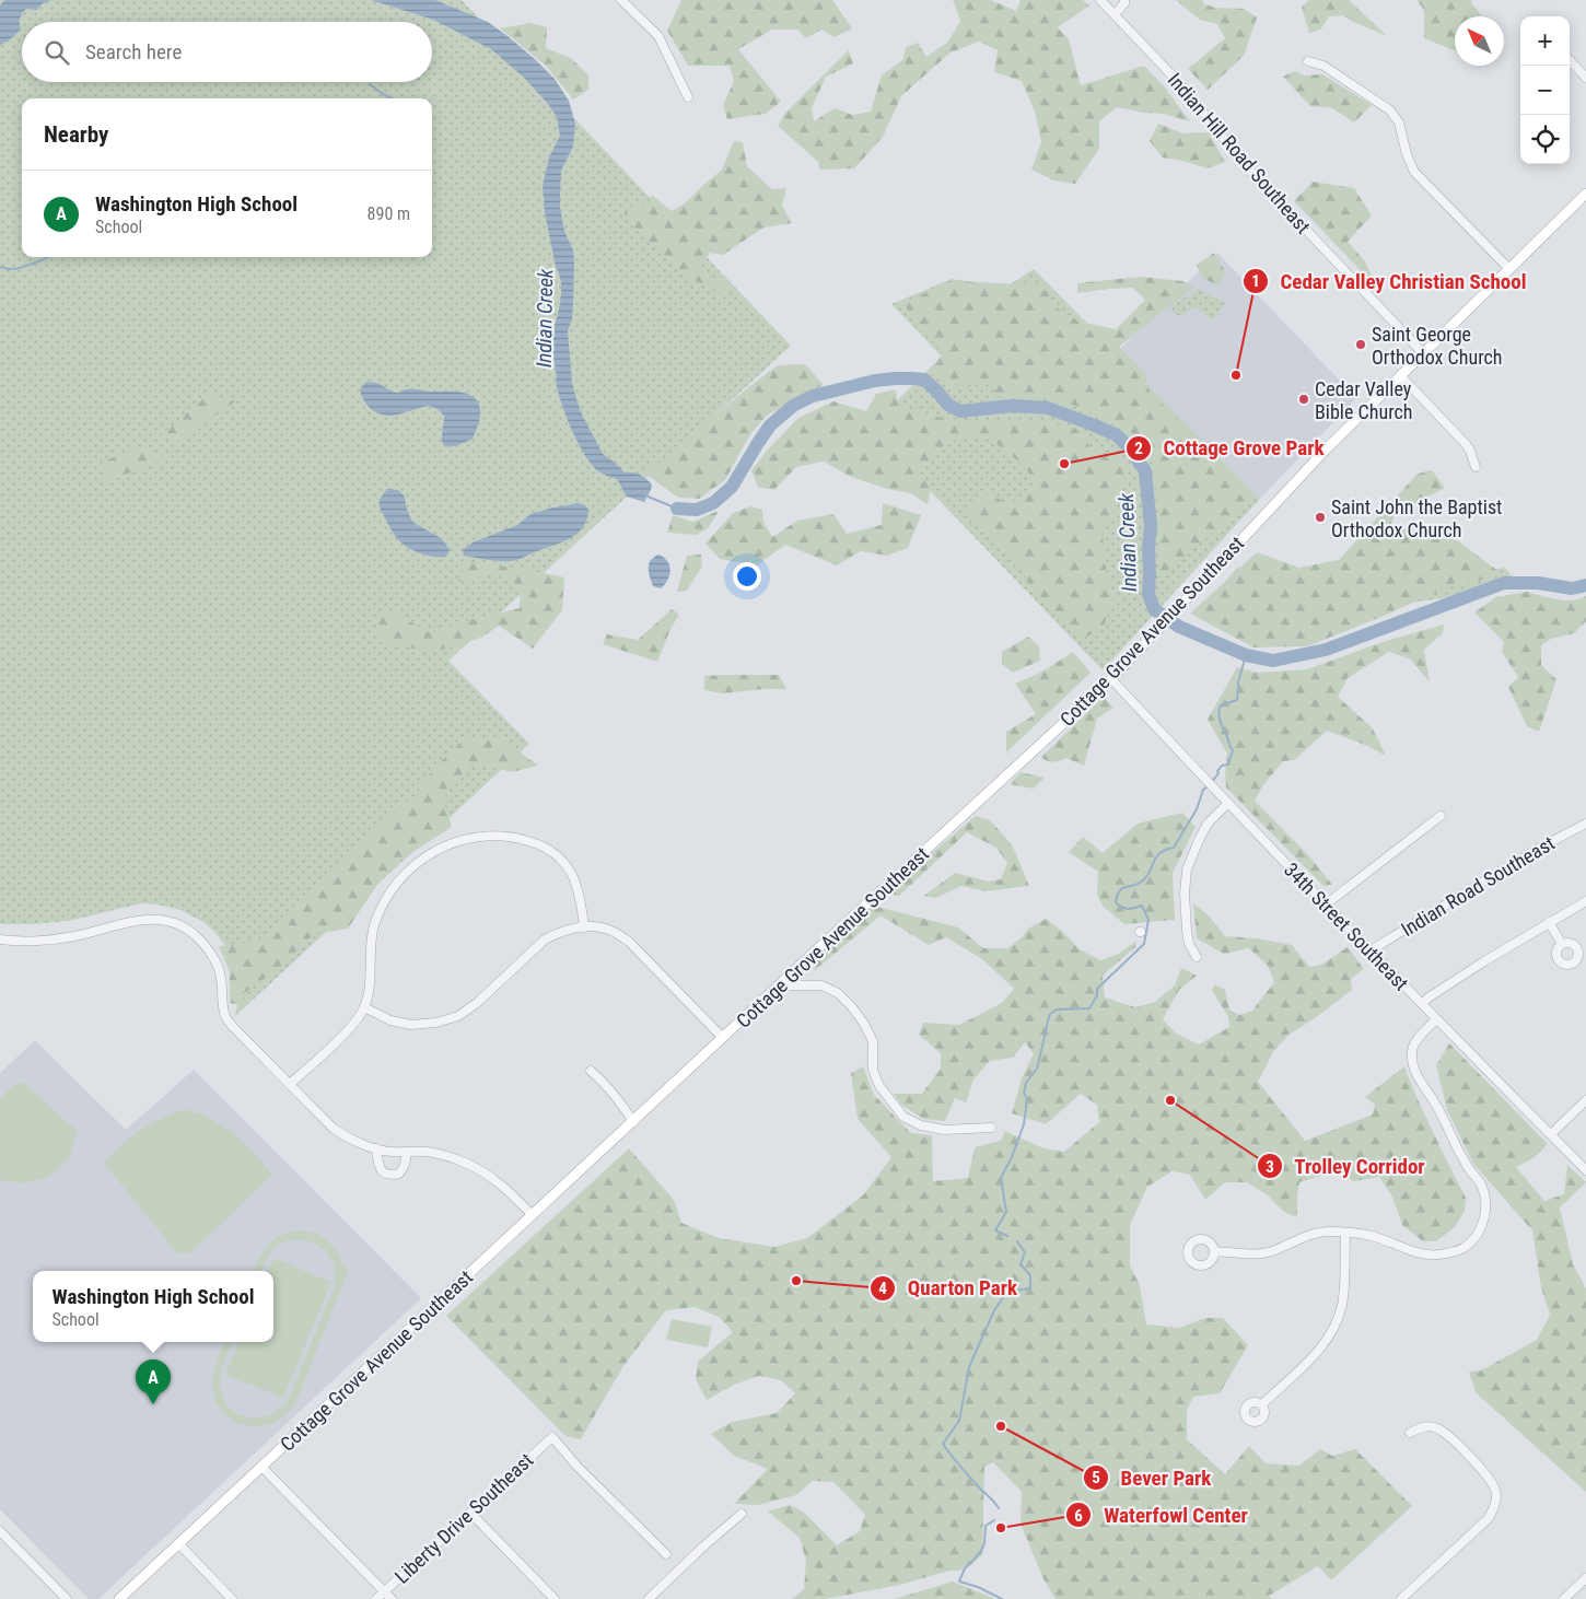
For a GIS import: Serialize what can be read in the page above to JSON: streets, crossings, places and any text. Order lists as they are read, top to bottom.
{
  "streets": {
    "main road": ["Cottage Grove Avenue Southeast"],
    "street": [
      "Indian Hill Road Southeast",
      "Indian Road Southeast",
      "34th Street Southeast",
      "Liberty Drive Southeast"
    ]
  },
  "crossings": [
    ["Indian Hill Road Southeast", "Cottage Grove Avenue Southeast"],
    ["Cottage Grove Avenue Southeast", "34th Street Southeast"],
    ["Indian Road Southeast", "34th Street Southeast"]
  ],
  "water": ["Indian Creek"],
  "places": [
    "Saint George Orthodox Church",
    "Cedar Valley Christian School",
    "Cedar Valley Bible Church",
    "Cottage Grove Park",
    "Saint John the Baptist Orthodox Church",
    "Trolley Corridor",
    "Quarton Park",
    "Bever Park",
    "Waterfowl Center"
  ],
  "north": "top left",
  "page": {
    "map_buttons": ["+", "−"],
    "search": "Search here",
    "heading": "Nearby",
    "list": [
      {
        "mark": "A",
        "name": "Washington High School",
        "note": "School",
        "value": "890 m"
      }
    ],
    "popup": ["Washington High School", "School"],
    "pins": "A"
  }
}
